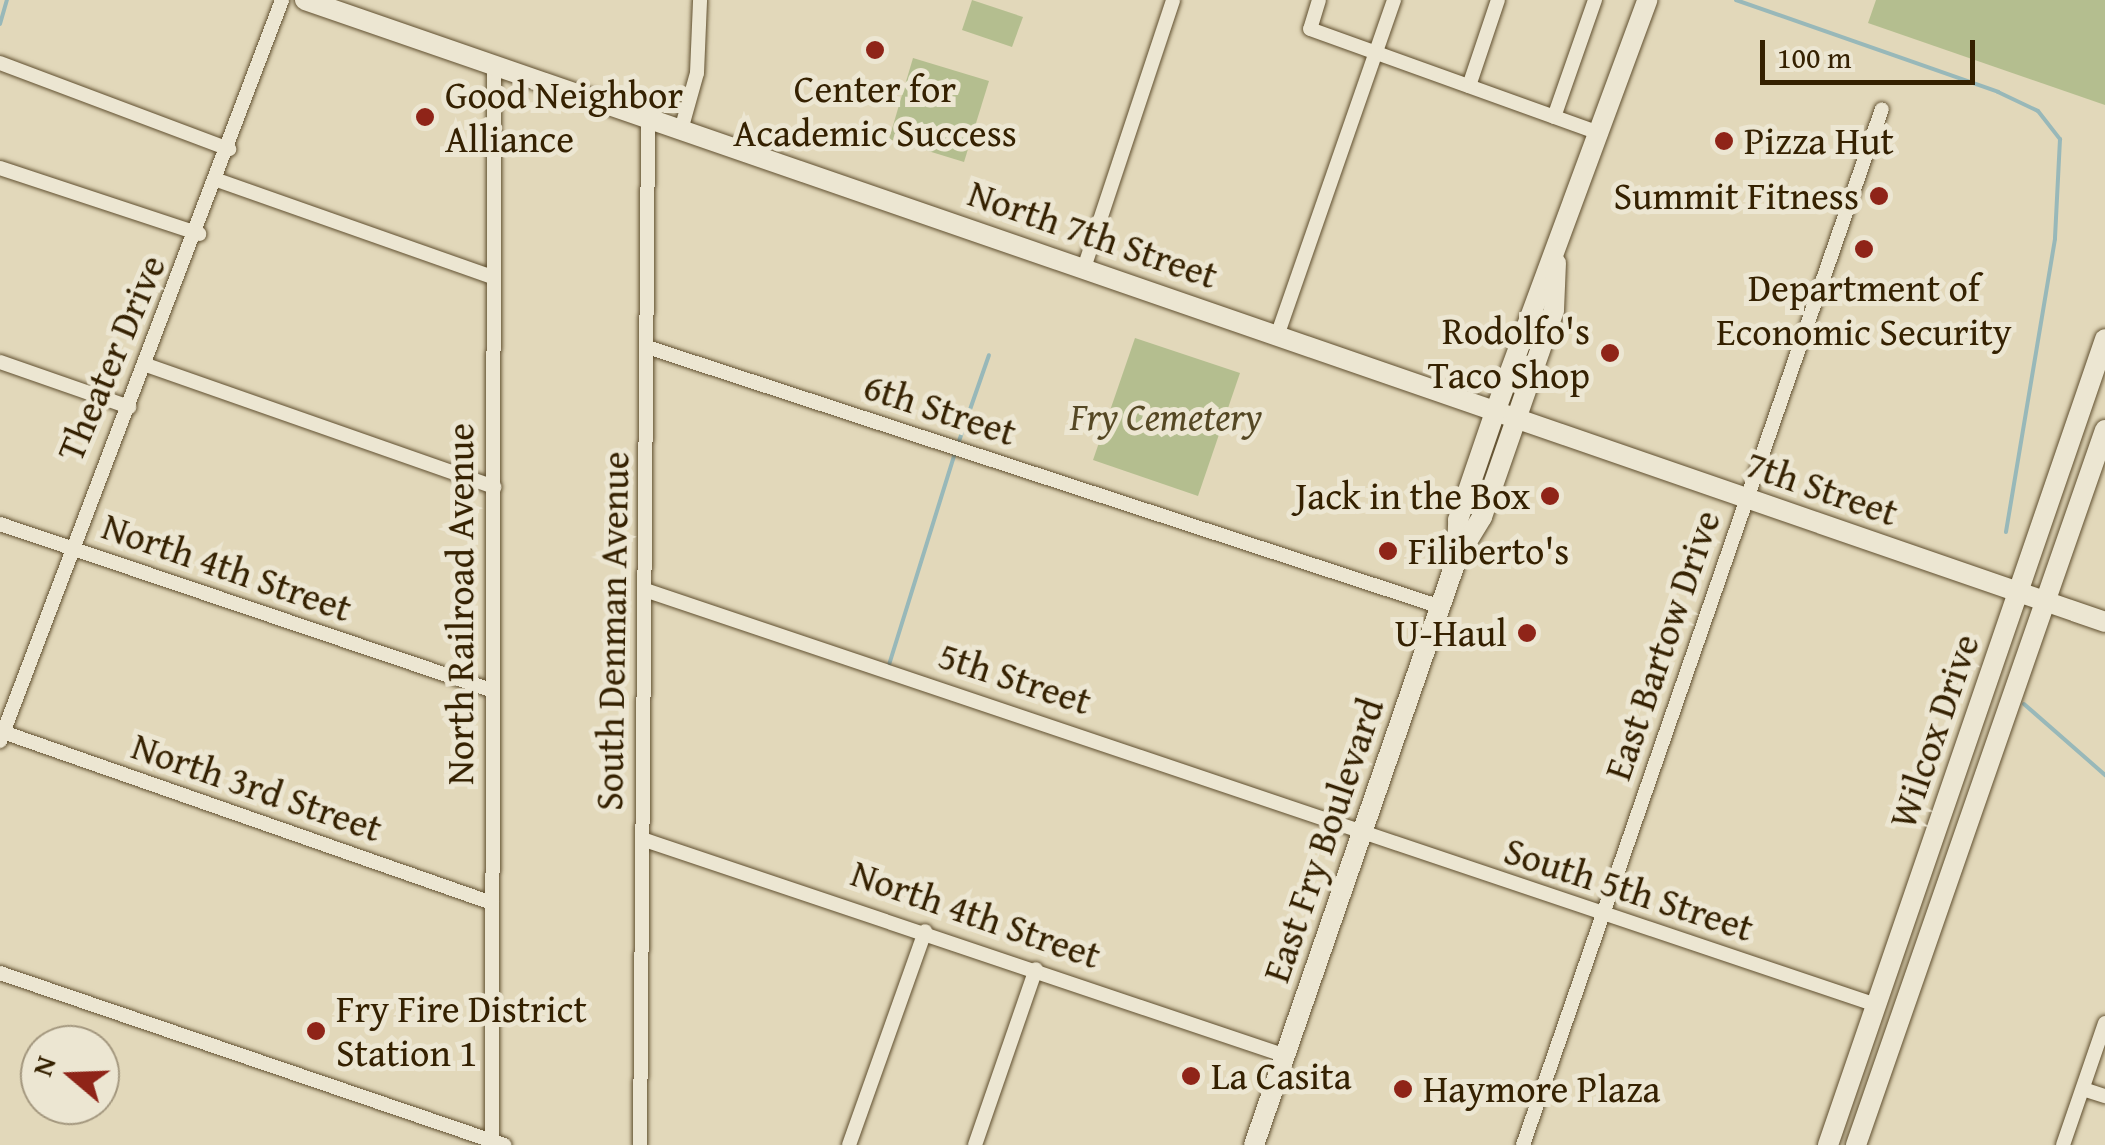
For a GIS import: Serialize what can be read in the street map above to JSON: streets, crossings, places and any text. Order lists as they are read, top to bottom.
{
  "streets": {
    "main road": [
      "North 7th Street",
      "7th Street",
      "Wilcox Drive",
      "East Fry Boulevard"
    ],
    "street": [
      "Theater Drive",
      "6th Street",
      "North 4th Street",
      "North Railroad Avenue",
      "South Denman Avenue",
      "East Bartow Drive",
      "5th Street",
      "North 3rd Street",
      "South 5th Street"
    ]
  },
  "crossings": [
    ["North 7th Street", "7th Street"],
    ["North 7th Street", "North Railroad Avenue"],
    ["North 7th Street", "South Denman Avenue"],
    ["North 7th Street", "East Fry Boulevard"],
    ["Theater Drive", "North 4th Street"],
    ["Theater Drive", "North 3rd Street"],
    ["6th Street", "South Denman Avenue"],
    ["6th Street", "East Fry Boulevard"],
    ["7th Street", "East Bartow Drive"],
    ["7th Street", "Wilcox Drive"],
    ["7th Street", "East Fry Boulevard"],
    ["North 4th Street", "North Railroad Avenue"],
    ["North 4th Street", "South Denman Avenue"],
    ["North 4th Street", "East Fry Boulevard"],
    ["North Railroad Avenue", "North 3rd Street"],
    ["South Denman Avenue", "5th Street"],
    ["East Bartow Drive", "South 5th Street"],
    ["5th Street", "East Fry Boulevard"],
    ["5th Street", "South 5th Street"],
    ["Wilcox Drive", "South 5th Street"],
    ["East Fry Boulevard", "South 5th Street"]
  ],
  "parks": ["Fry Cemetery"],
  "places": [
    "Center for Academic Success",
    "Good Neighbor Alliance",
    "Pizza Hut",
    "Summit Fitness",
    "Department of Economic Security",
    "Rodolfo's Taco Shop",
    "Jack in the Box",
    "Filiberto's",
    "U-Haul",
    "Fry Fire District Station 1",
    "La Casita",
    "Haymore Plaza"
  ],
  "scale_bar": "100 m",
  "north": "left"
}
